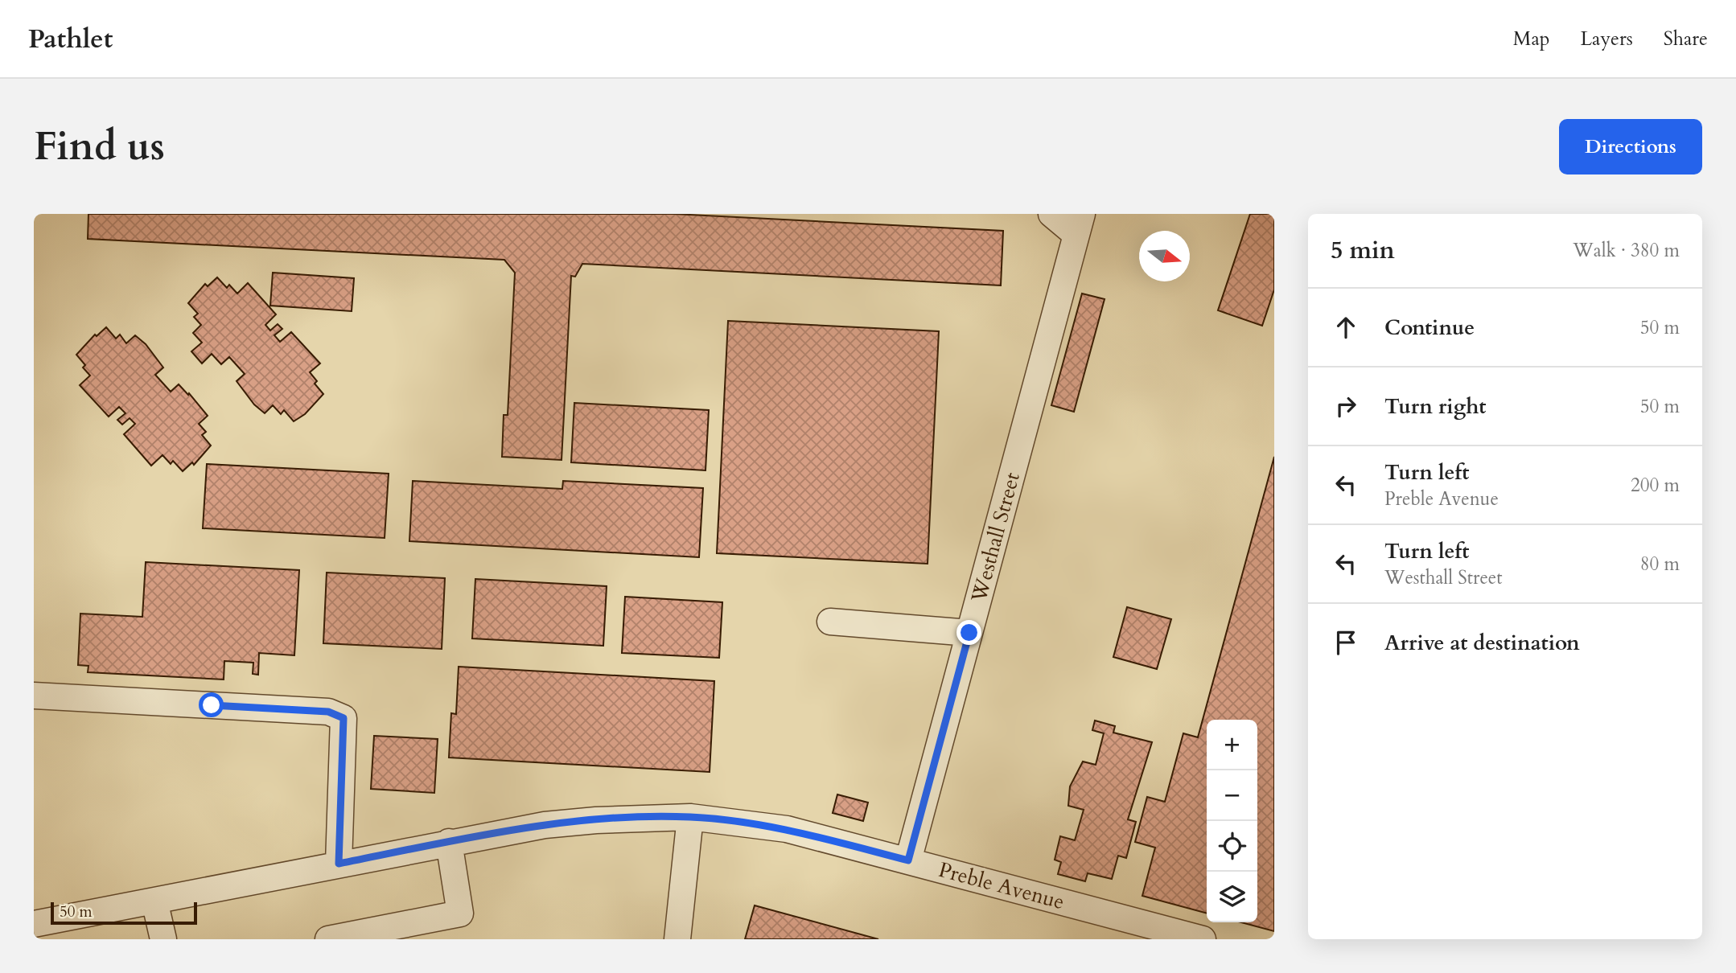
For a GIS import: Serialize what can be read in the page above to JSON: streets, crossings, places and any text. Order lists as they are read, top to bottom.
{
  "streets": {
    "street": ["Westhall Street", "Preble Avenue"]
  },
  "crossings": [
    ["Westhall Street", "Preble Avenue"]
  ],
  "scale_bar": "50 m",
  "north": "right",
  "page": {
    "header": "Pathlet",
    "nav": ["Map", "Layers", "Share"],
    "buttons": "Directions",
    "title": "Find us",
    "heading": ["5 min", "Walk · 380 m"],
    "list": [
      ["Continue", "50 m"],
      ["Turn right", "50 m"],
      ["Turn left", "Preble Avenue", "200 m"],
      ["Turn left", "Westhall Street", "80 m"],
      "Arrive at destination"
    ],
    "map_buttons": ["+", "−"],
    "scale": "50 m"
  }
}
